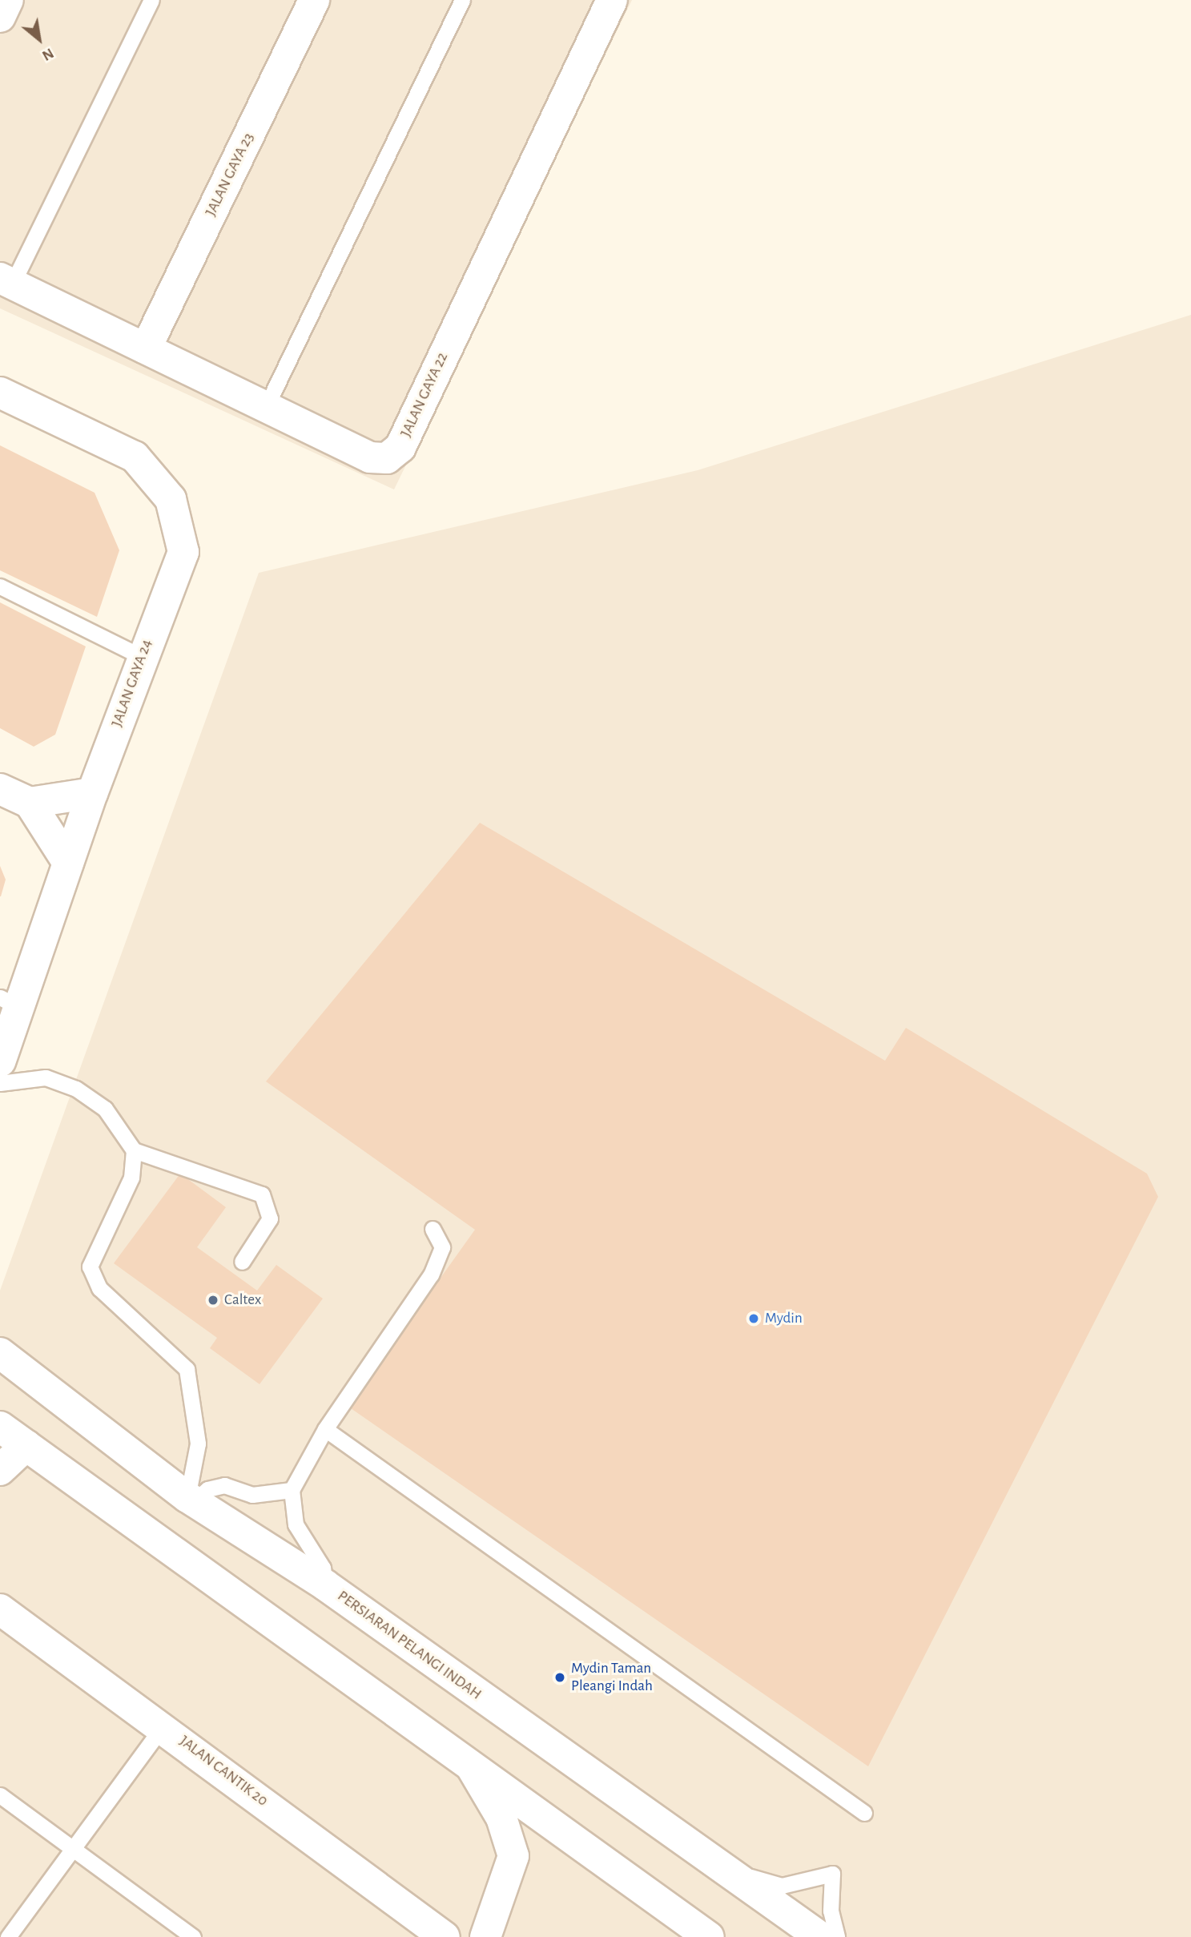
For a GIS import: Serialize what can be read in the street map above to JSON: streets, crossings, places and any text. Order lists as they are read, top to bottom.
{
  "streets": {
    "street": [
      "JALAN GAYA 23",
      "JALAN GAYA 22",
      "JALAN GAYA 24",
      "PERSIARAN PELANGI INDAH",
      "JALAN CANTIK 20"
    ]
  },
  "crossings": [
    ["JALAN GAYA 23", "JALAN GAYA 22"]
  ],
  "places": ["Caltex", "Mydin", "Mydin Taman Pleangi Indah"],
  "north": "bottom right"
}
